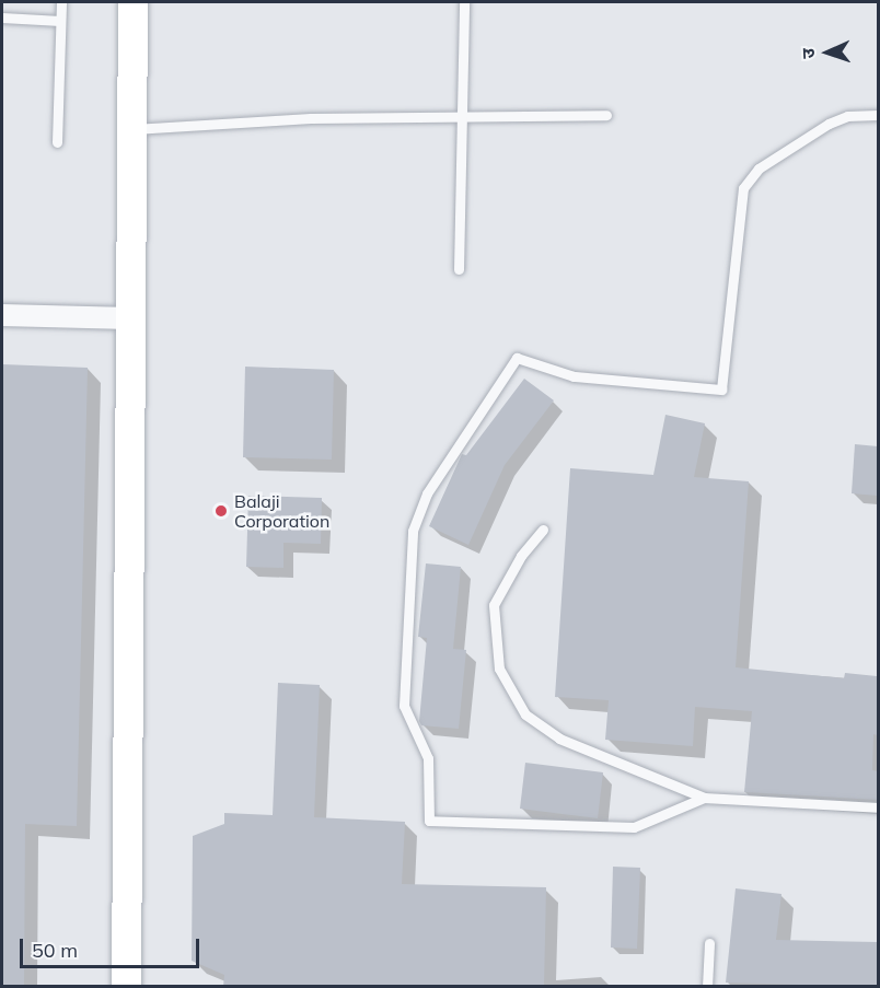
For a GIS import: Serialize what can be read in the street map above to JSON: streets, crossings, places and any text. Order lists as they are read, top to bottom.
{
  "places": ["Balaji Corporation"],
  "scale_bar": "50 m",
  "north": "left"
}
